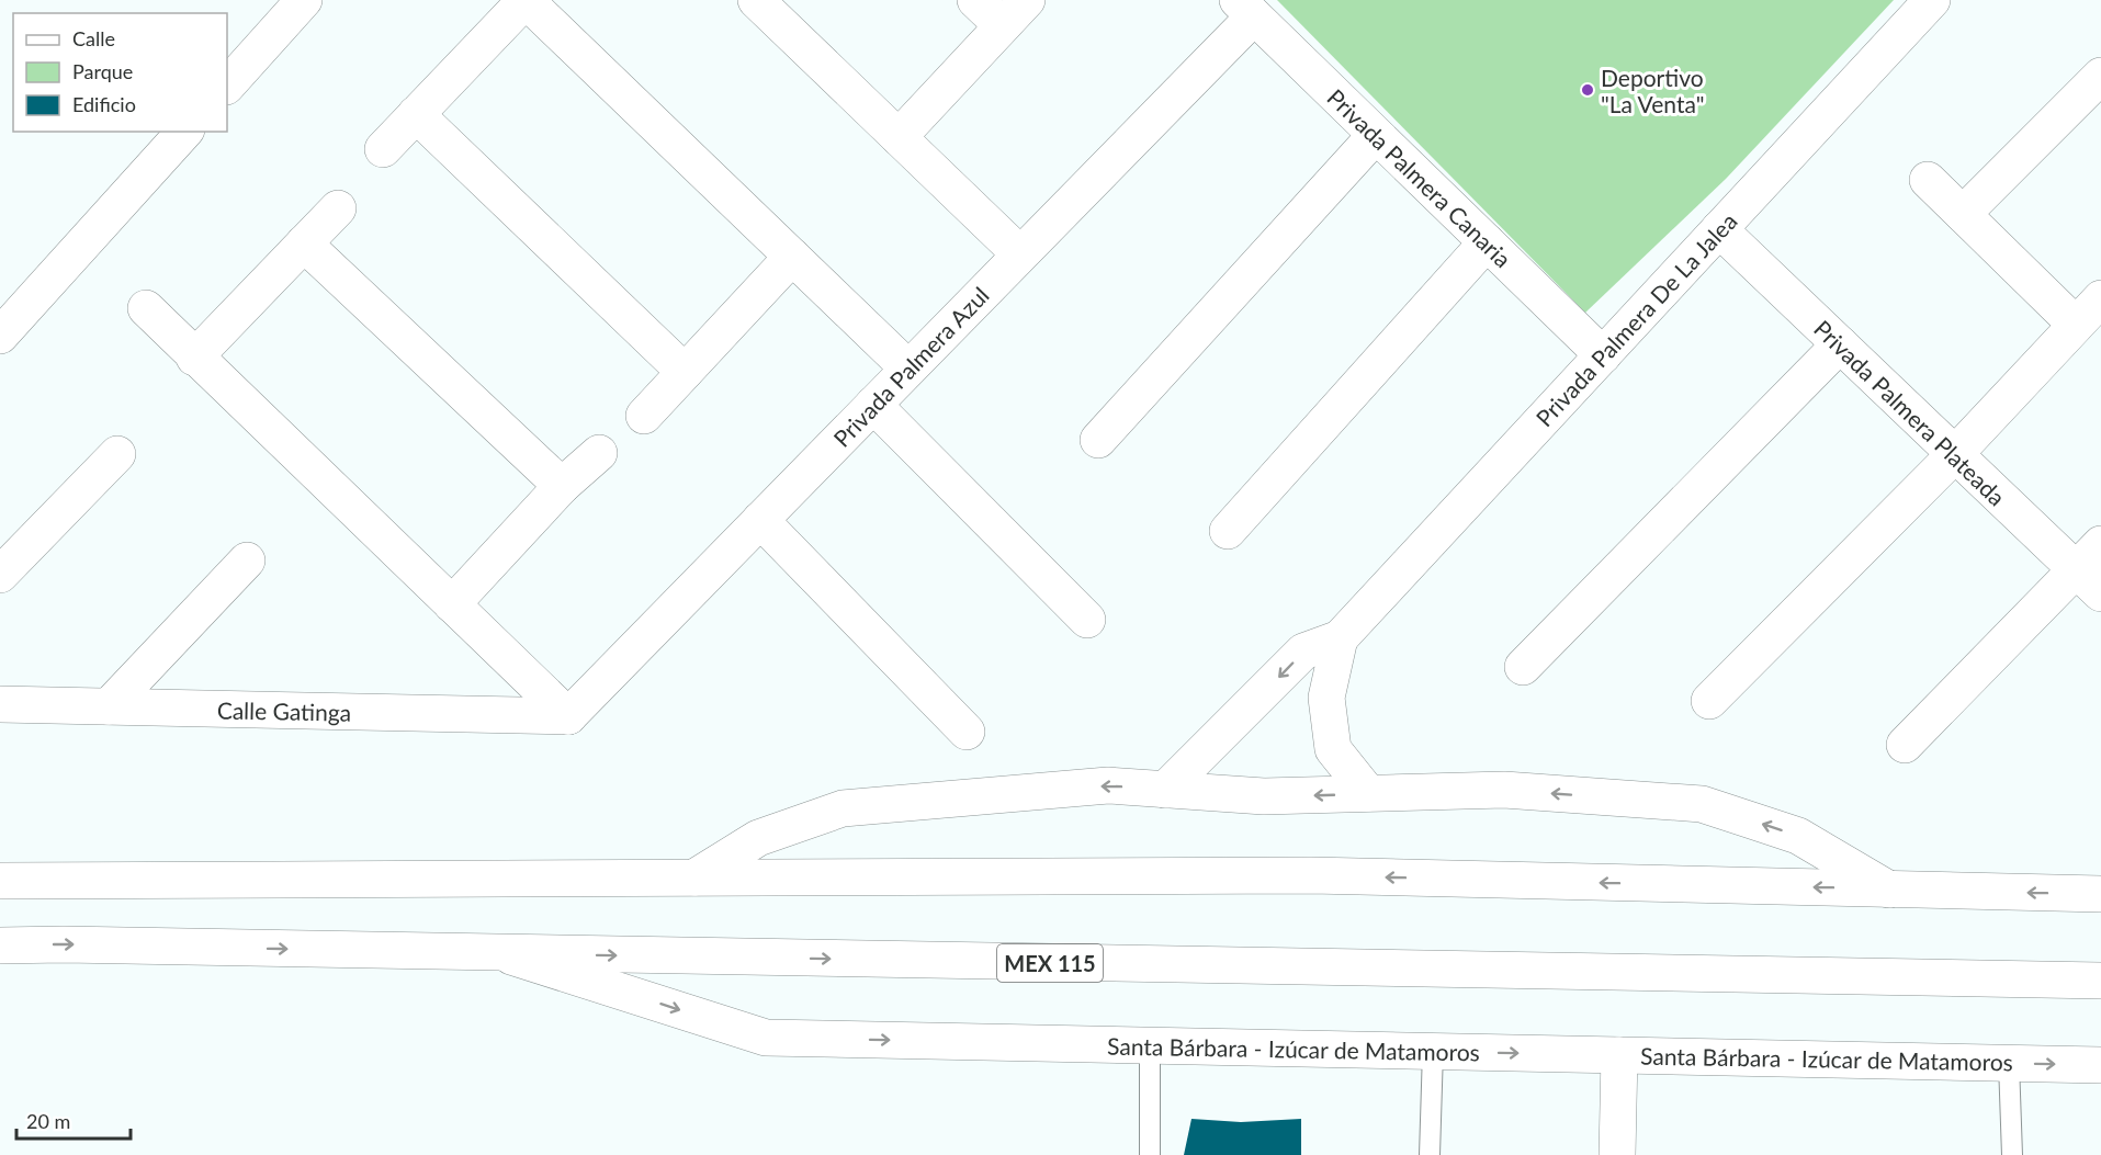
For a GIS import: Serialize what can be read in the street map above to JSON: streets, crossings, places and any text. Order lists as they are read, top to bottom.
{
  "streets": {
    "street": [
      "Privada Palmera Canaria",
      "Privada Palmera De La Jalea",
      "Privada Palmera Azul",
      "Privada Palmera Plateada",
      "Calle Gatinga",
      "MEX 115",
      "Santa Bárbara - Izúcar de Matamoros"
    ]
  },
  "crossings": [
    ["Privada Palmera Canaria", "Privada Palmera De La Jalea"],
    ["Privada Palmera Canaria", "Privada Palmera Azul"],
    ["Privada Palmera De La Jalea", "Privada Palmera Plateada"],
    ["Privada Palmera Azul", "Calle Gatinga"],
    ["MEX 115", "Santa Bárbara - Izúcar de Matamoros"]
  ],
  "places": ["Deportivo \"La Venta\""],
  "legend": ["Calle", "Parque", "Edificio"],
  "scale_bar": "20 m"
}
